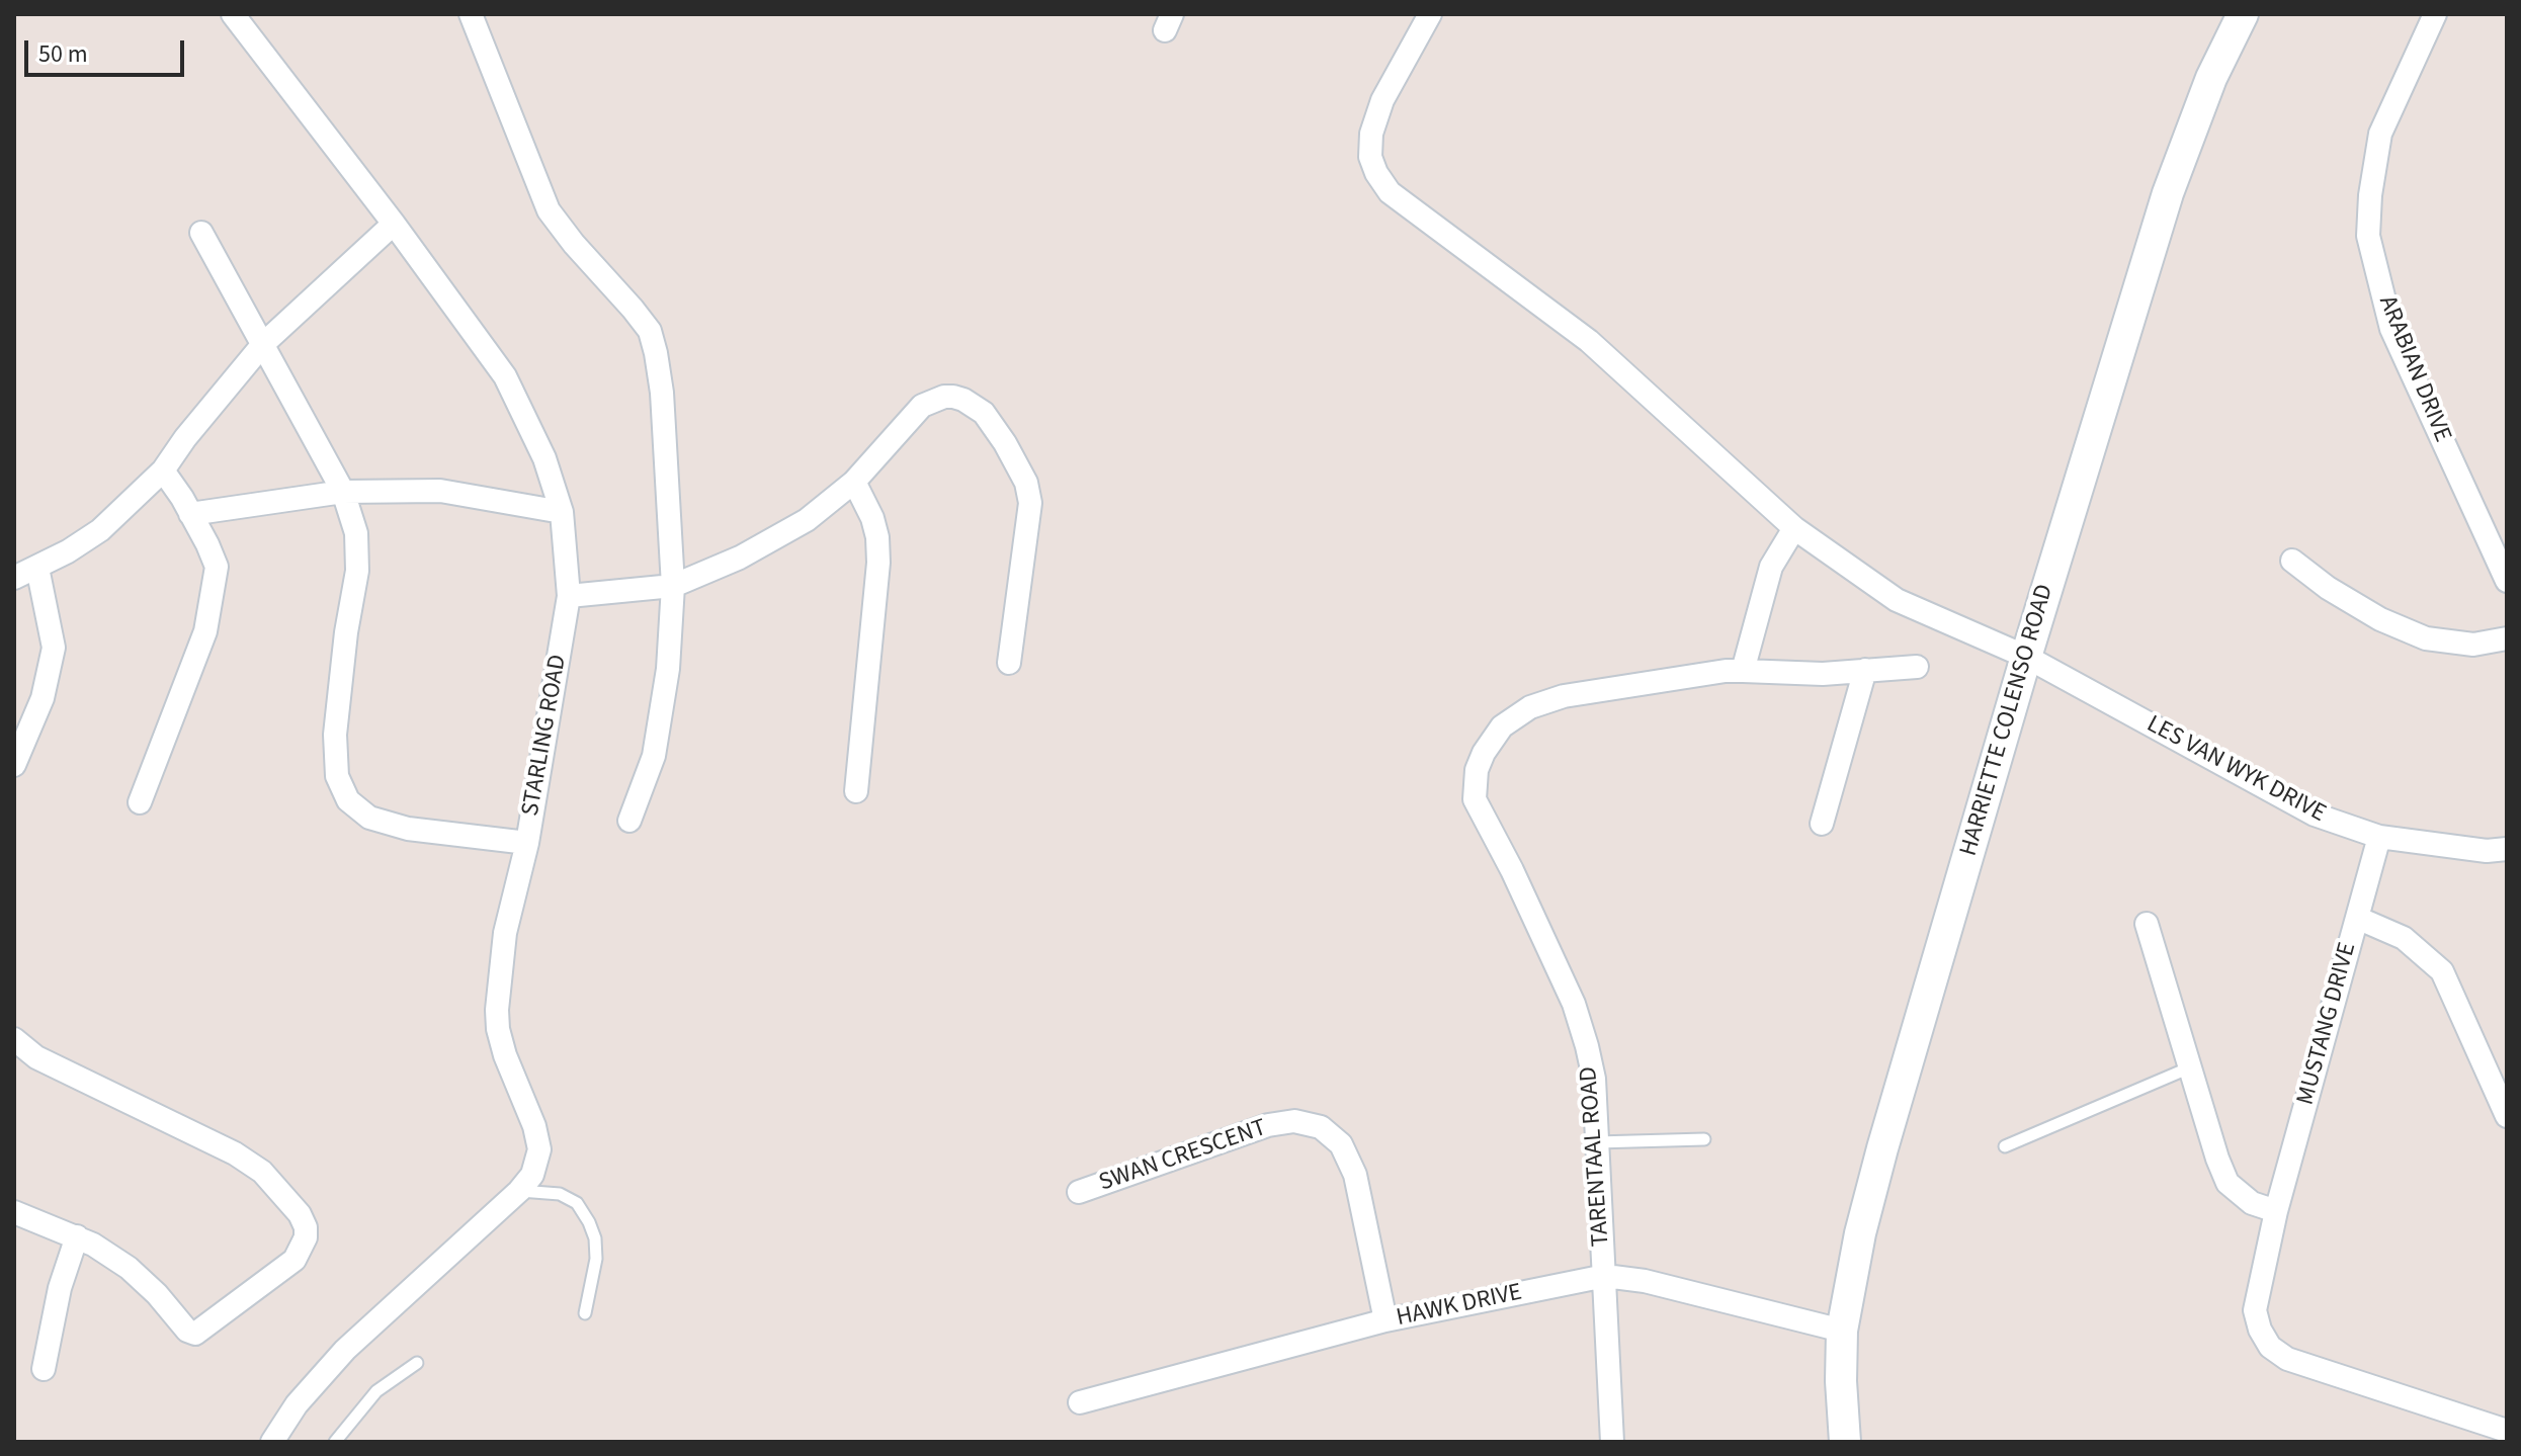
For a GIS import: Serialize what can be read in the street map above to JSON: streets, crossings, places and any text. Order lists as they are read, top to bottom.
{
  "streets": {
    "street": [
      "ARABIAN DRIVE",
      "HARRIETTE COLENSO ROAD",
      "STARLING ROAD",
      "LES VAN WYK DRIVE",
      "MUSTANG DRIVE",
      "SWAN CRESCENT",
      "TARENTAAL ROAD",
      "HAWK DRIVE"
    ]
  },
  "crossings": [
    ["HARRIETTE COLENSO ROAD", "LES VAN WYK DRIVE"],
    ["HARRIETTE COLENSO ROAD", "HAWK DRIVE"],
    ["LES VAN WYK DRIVE", "MUSTANG DRIVE"],
    ["SWAN CRESCENT", "HAWK DRIVE"],
    ["TARENTAAL ROAD", "HAWK DRIVE"]
  ],
  "scale_bar": "50 m"
}
